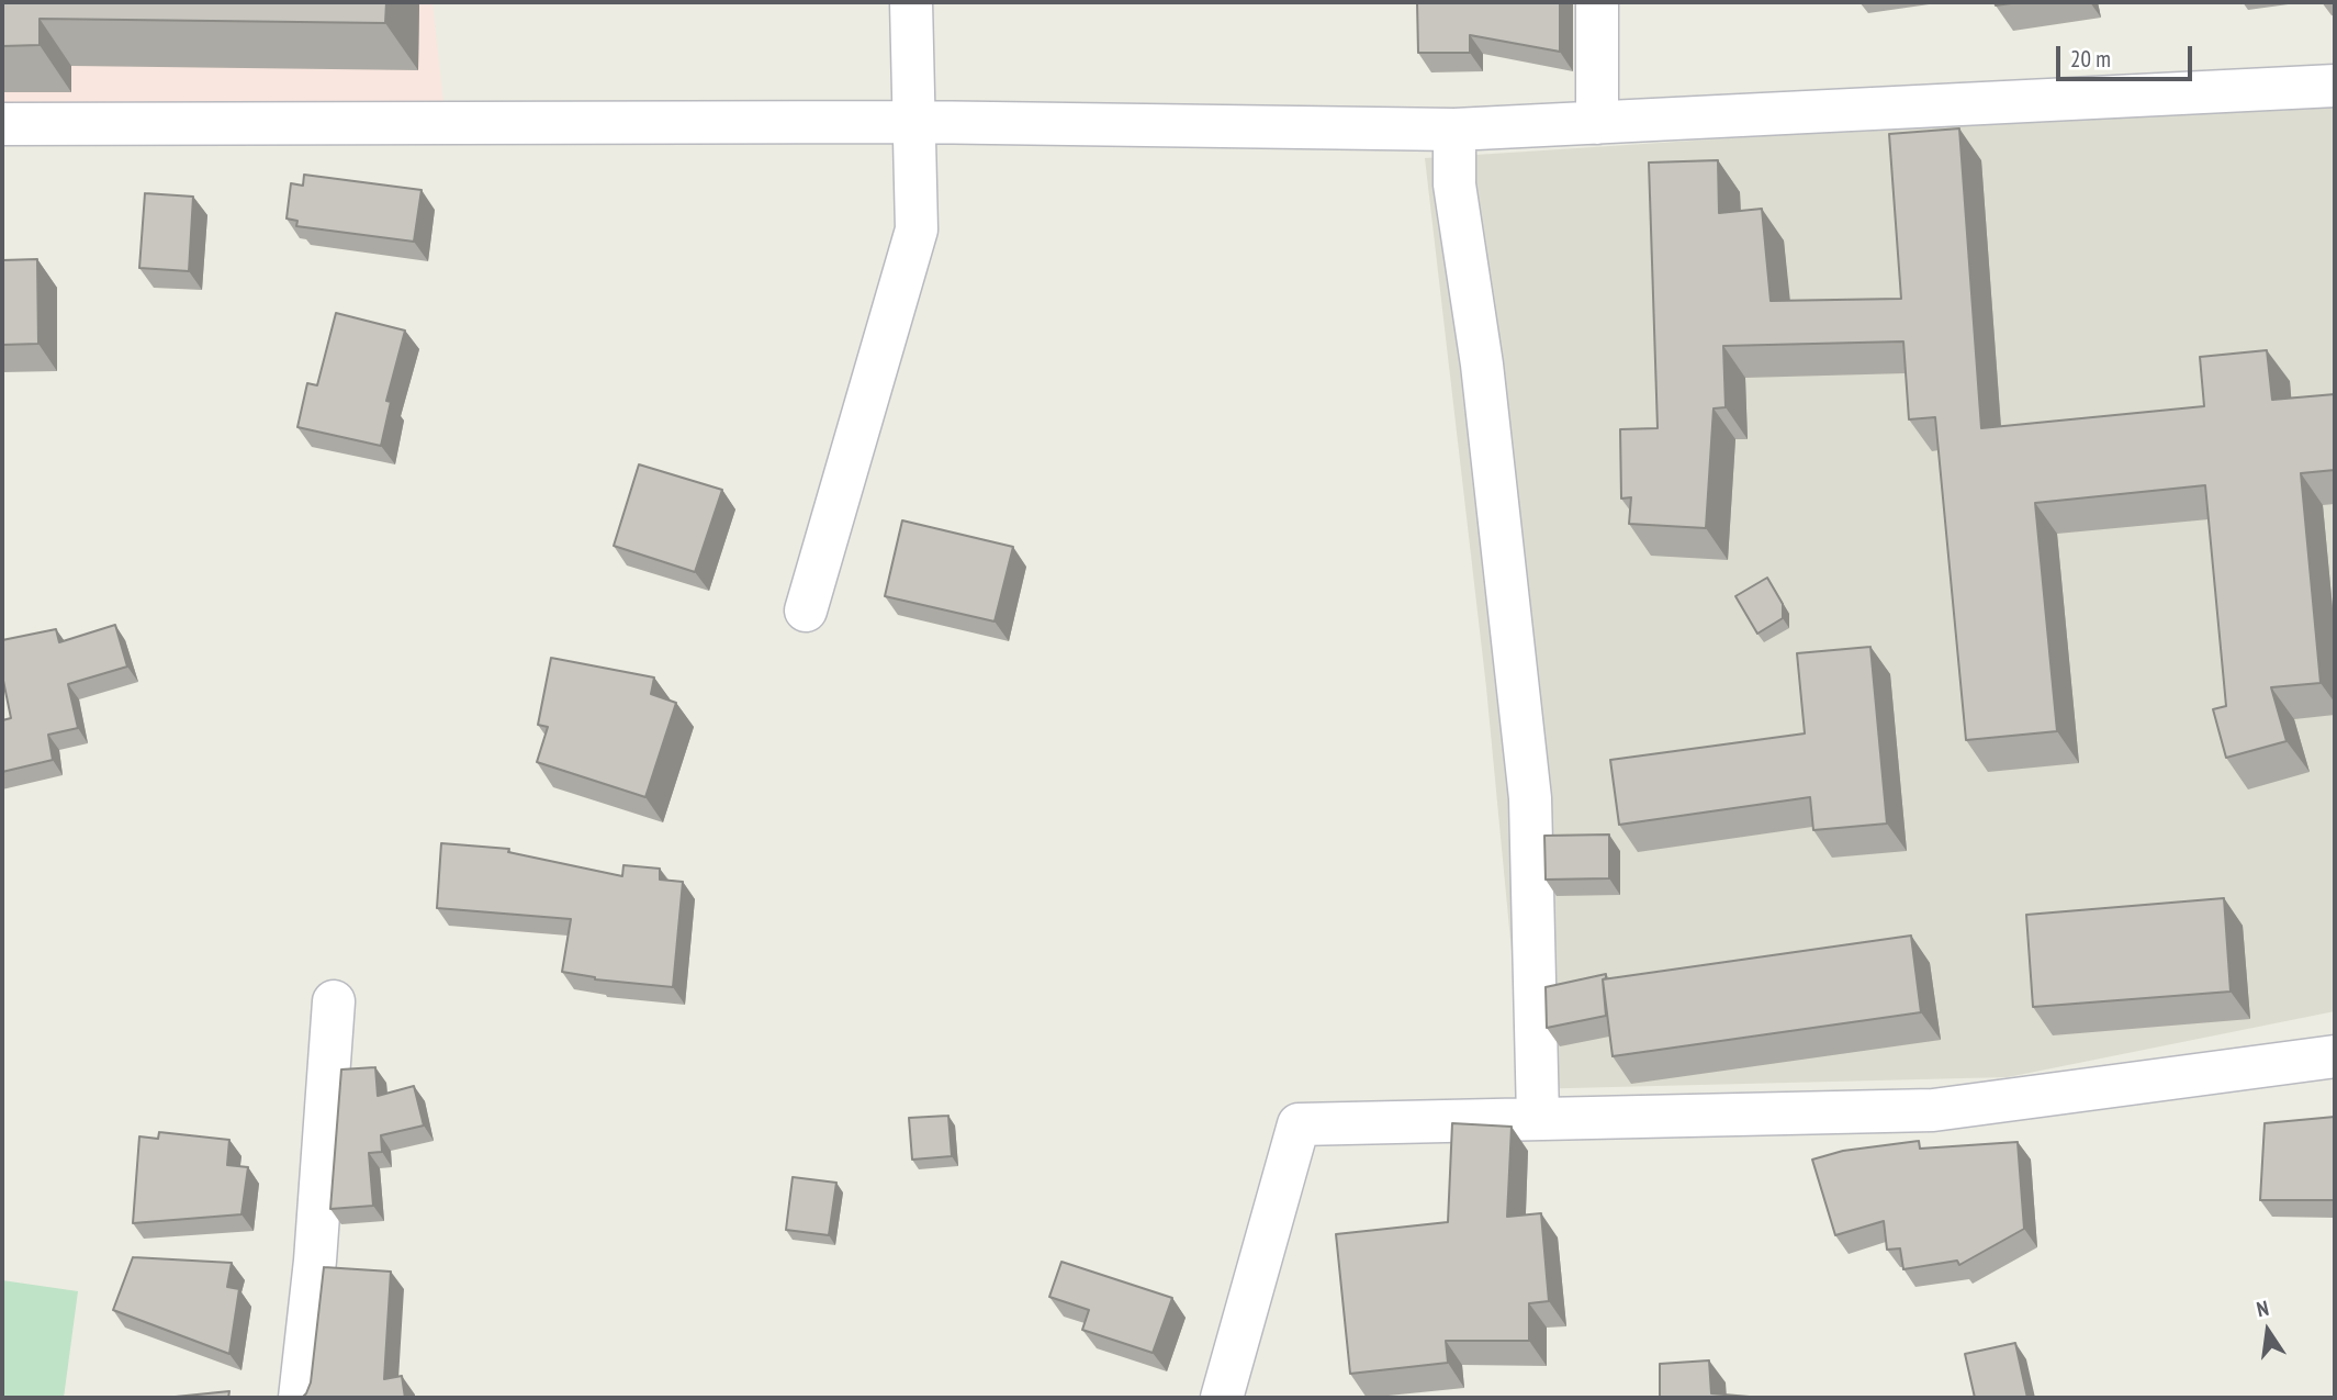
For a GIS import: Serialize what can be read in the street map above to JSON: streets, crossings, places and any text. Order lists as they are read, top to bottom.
{
  "scale_bar": "20 m",
  "north": "top"
}
